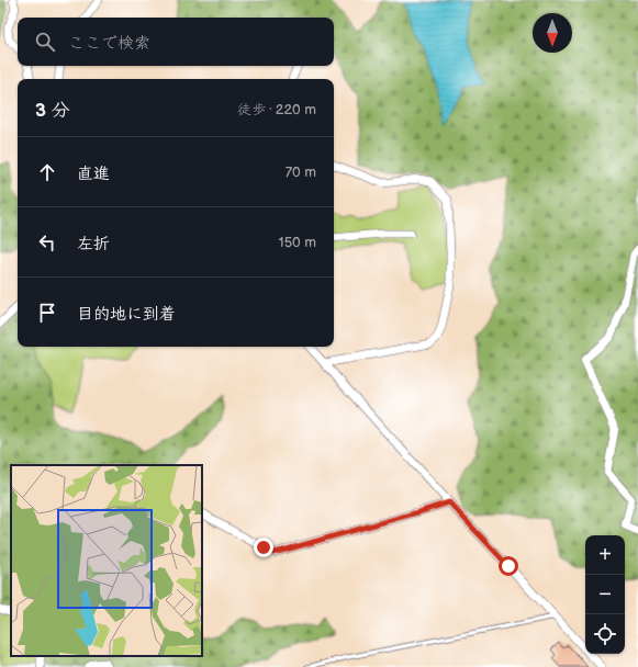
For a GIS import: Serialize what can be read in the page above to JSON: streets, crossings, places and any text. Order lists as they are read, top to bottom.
{
  "north": "bottom",
  "page": {
    "search": "ここで検索",
    "heading": ["3 分", "徒歩 · 220 m"],
    "list": [
      ["直進", "70 m"],
      ["左折", "150 m"],
      "目的地に到着"
    ],
    "map_buttons": ["+", "−"]
  }
}
